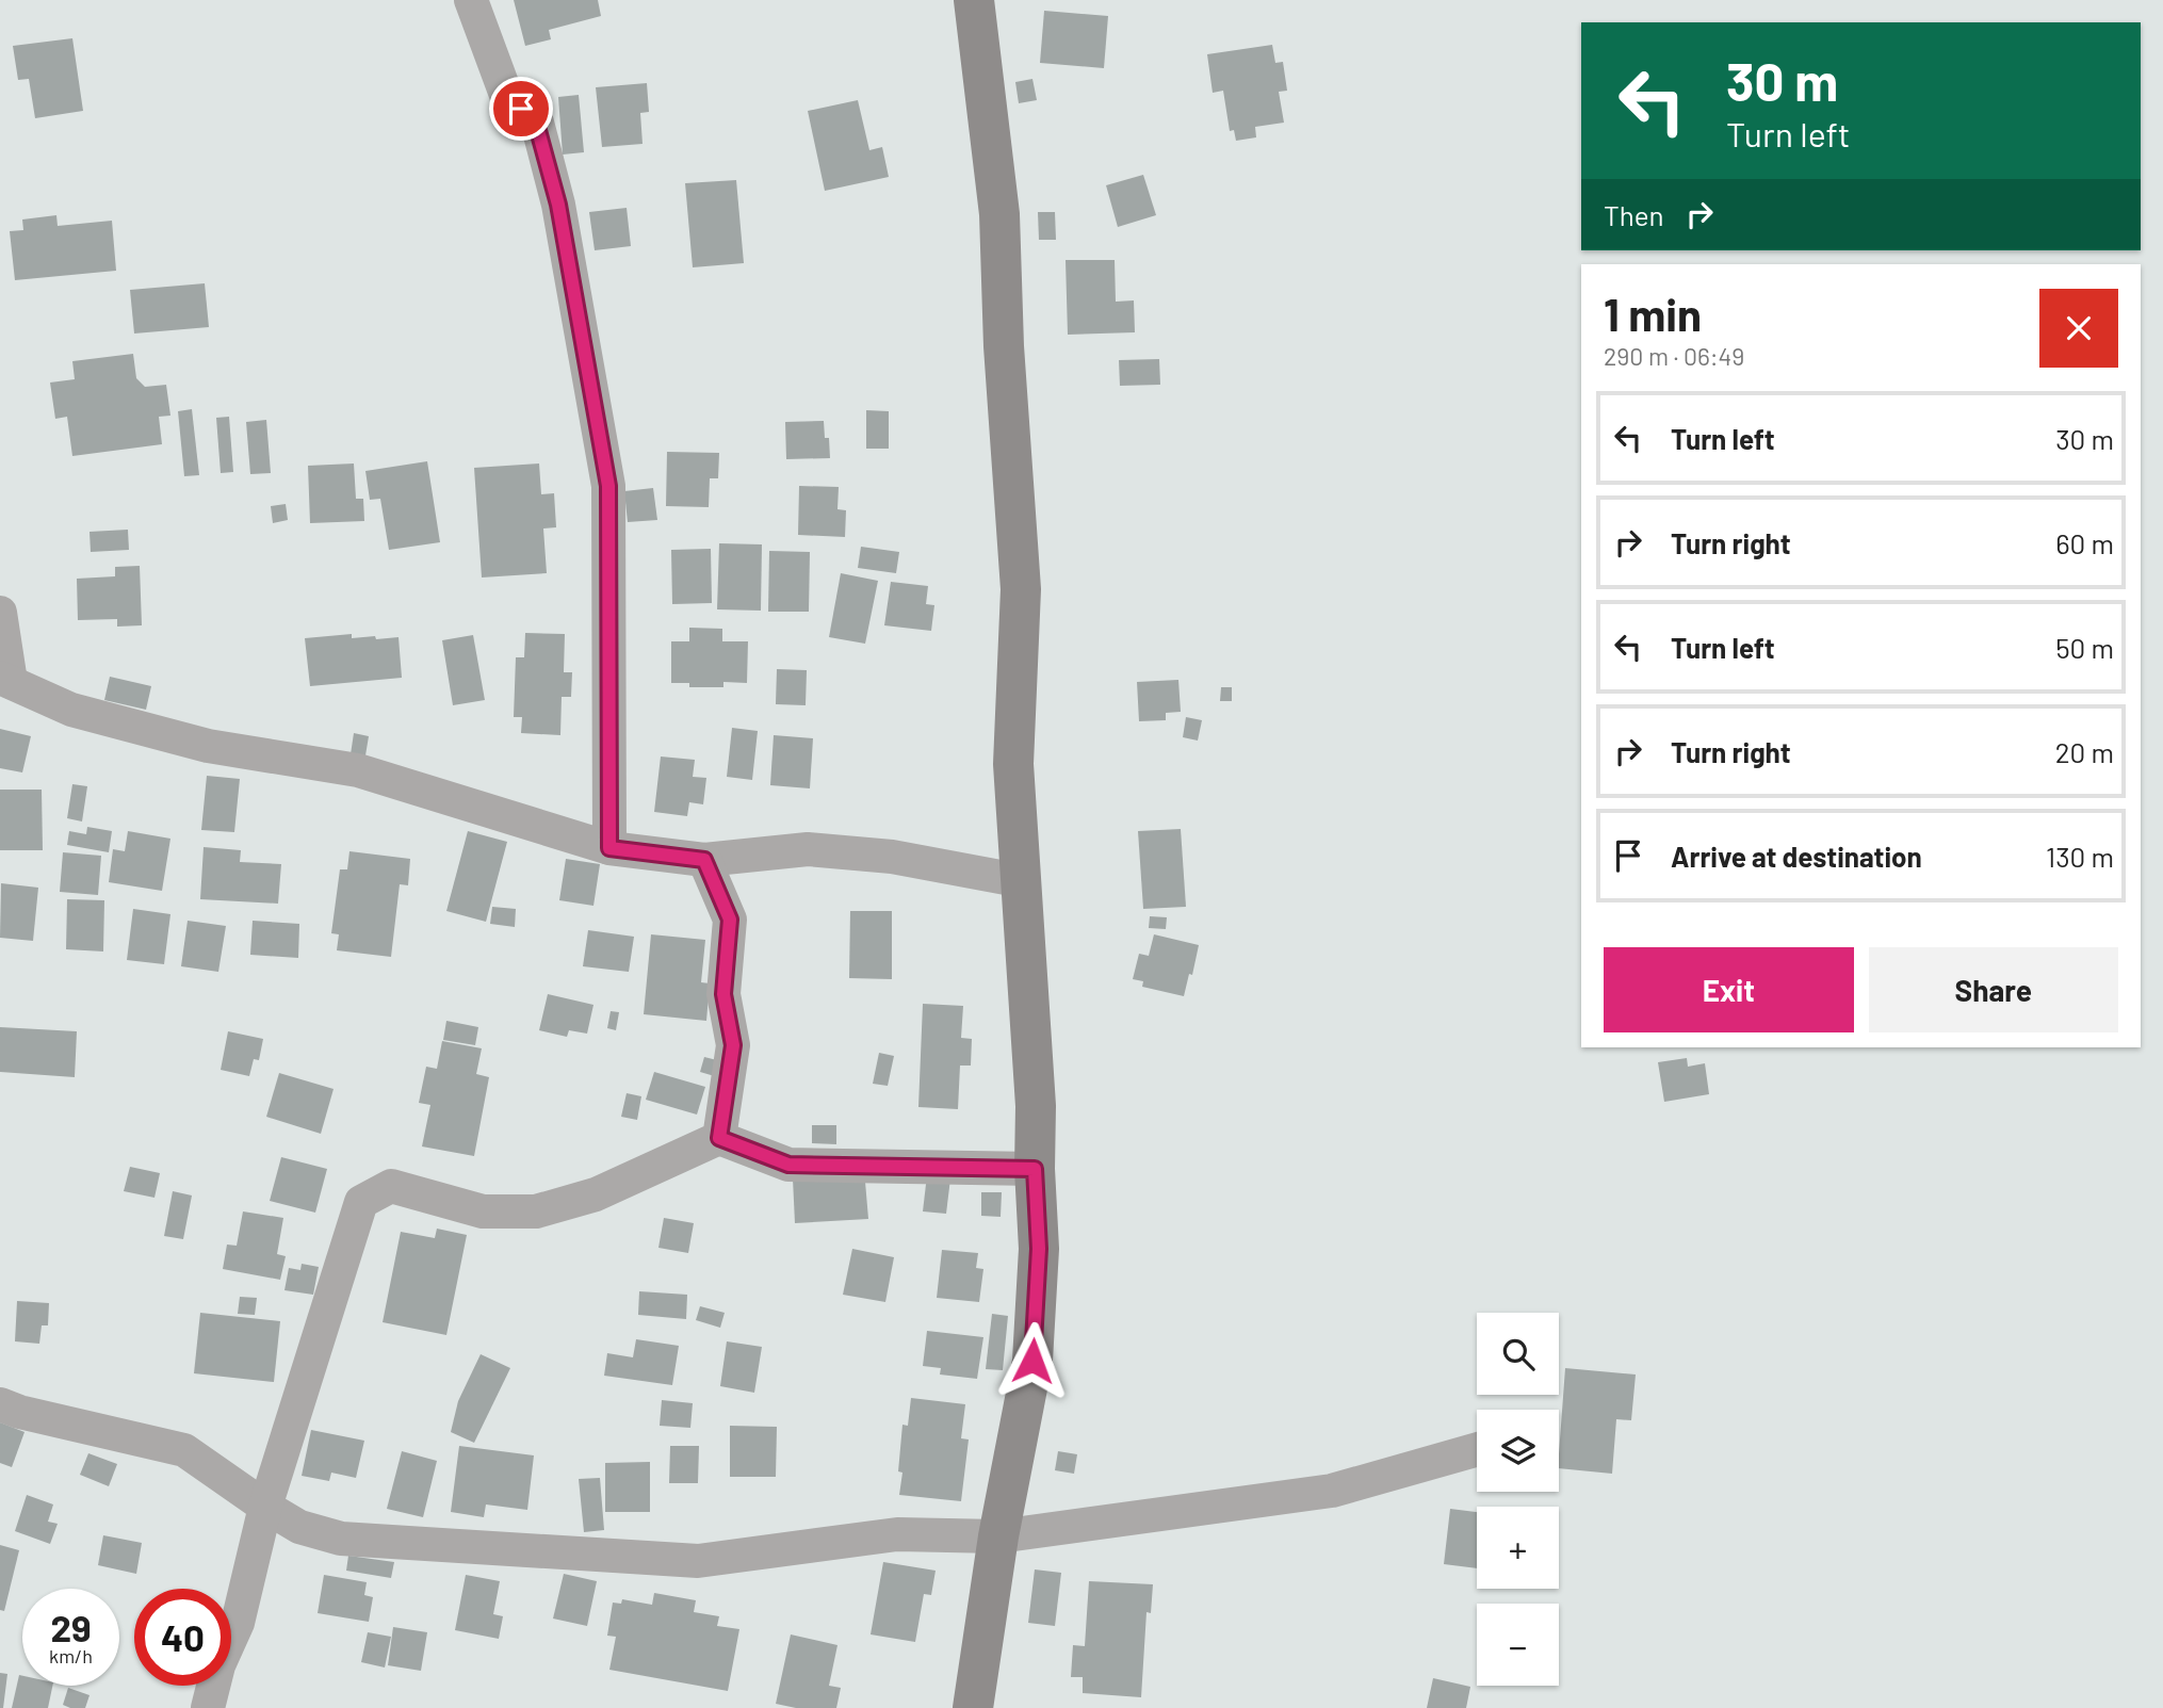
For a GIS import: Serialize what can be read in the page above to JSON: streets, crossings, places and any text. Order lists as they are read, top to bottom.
{
  "page": {
    "turn": ["30 m", "Turn left"],
    "then": "Then",
    "heading": ["1 min", "290 m · 06:49"],
    "list": [
      {
        "name": "Turn left",
        "value": "30 m"
      },
      {
        "name": "Turn right",
        "value": "60 m"
      },
      {
        "name": "Turn left",
        "value": "50 m"
      },
      {
        "name": "Turn right",
        "value": "20 m"
      },
      {
        "name": "Arrive at destination",
        "value": "130 m"
      }
    ],
    "buttons": ["Exit", "Share"],
    "map_buttons": ["+", "−"],
    "speed": "29 km/h",
    "limit": "40"
  }
}
